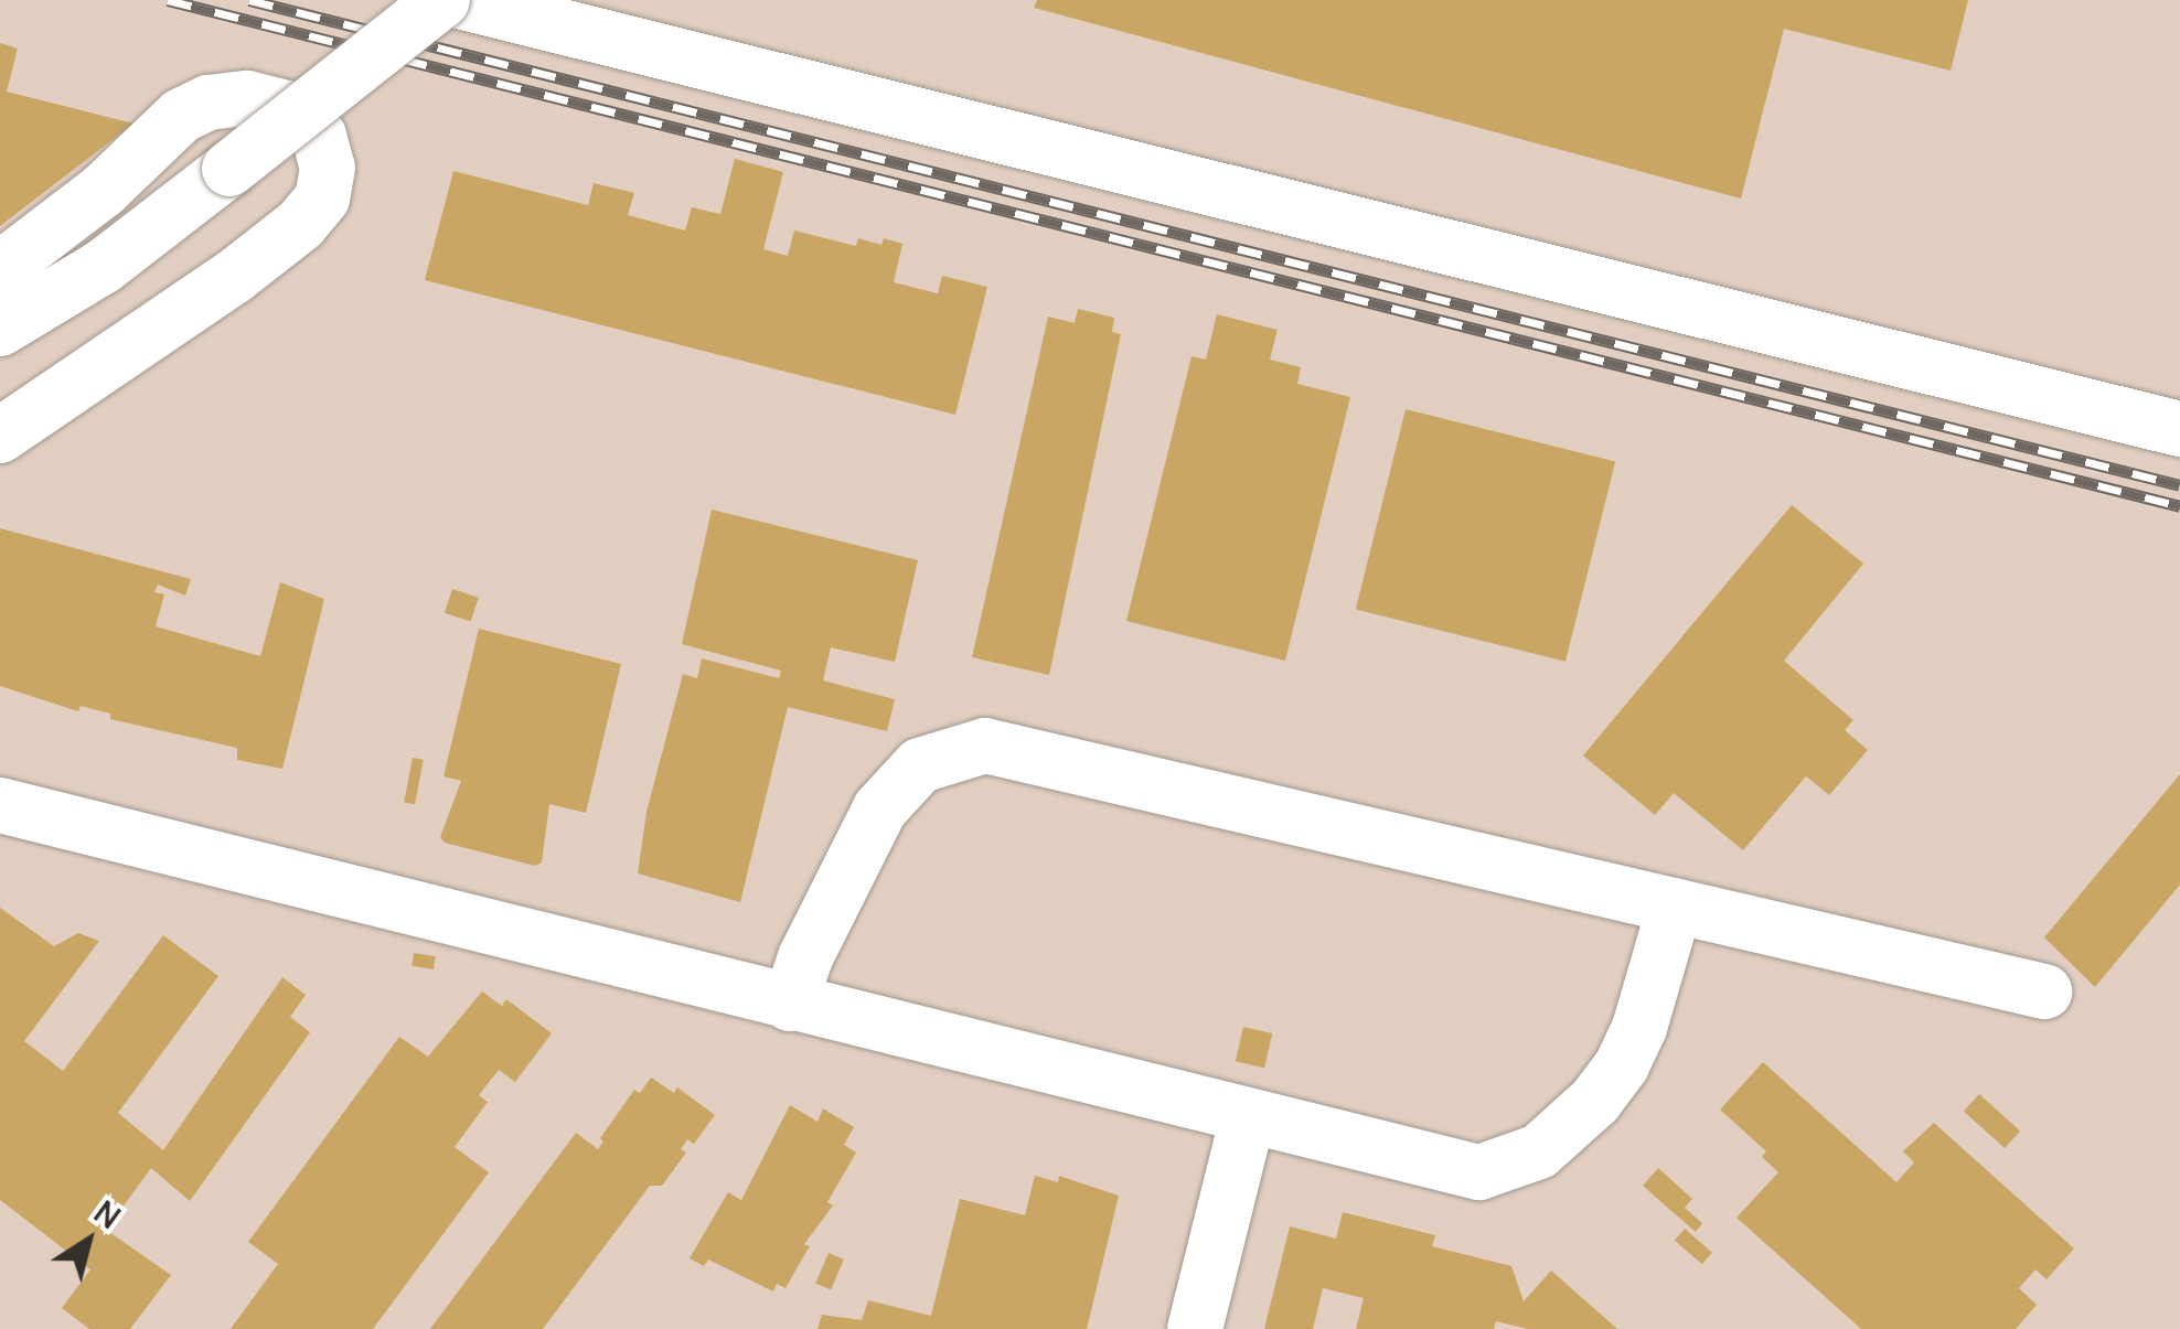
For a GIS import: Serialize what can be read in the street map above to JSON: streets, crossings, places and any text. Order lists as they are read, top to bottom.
{
  "north": "top right"
}
